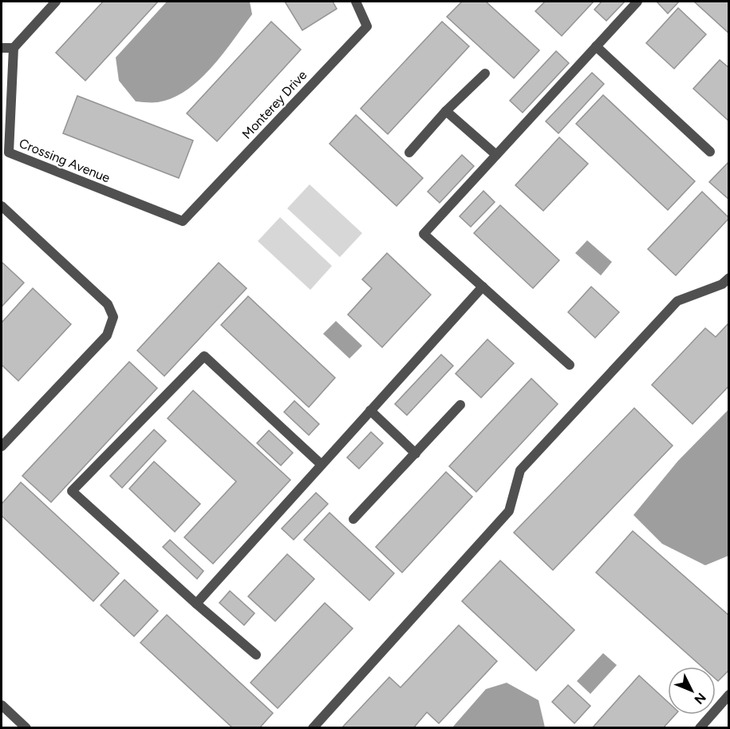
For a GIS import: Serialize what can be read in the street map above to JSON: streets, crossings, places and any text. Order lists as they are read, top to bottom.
{
  "streets": {
    "lane": ["Monterey Drive", "Crossing Avenue"]
  },
  "crossings": [
    ["Monterey Drive", "Crossing Avenue"]
  ],
  "north": "bottom right"
}
